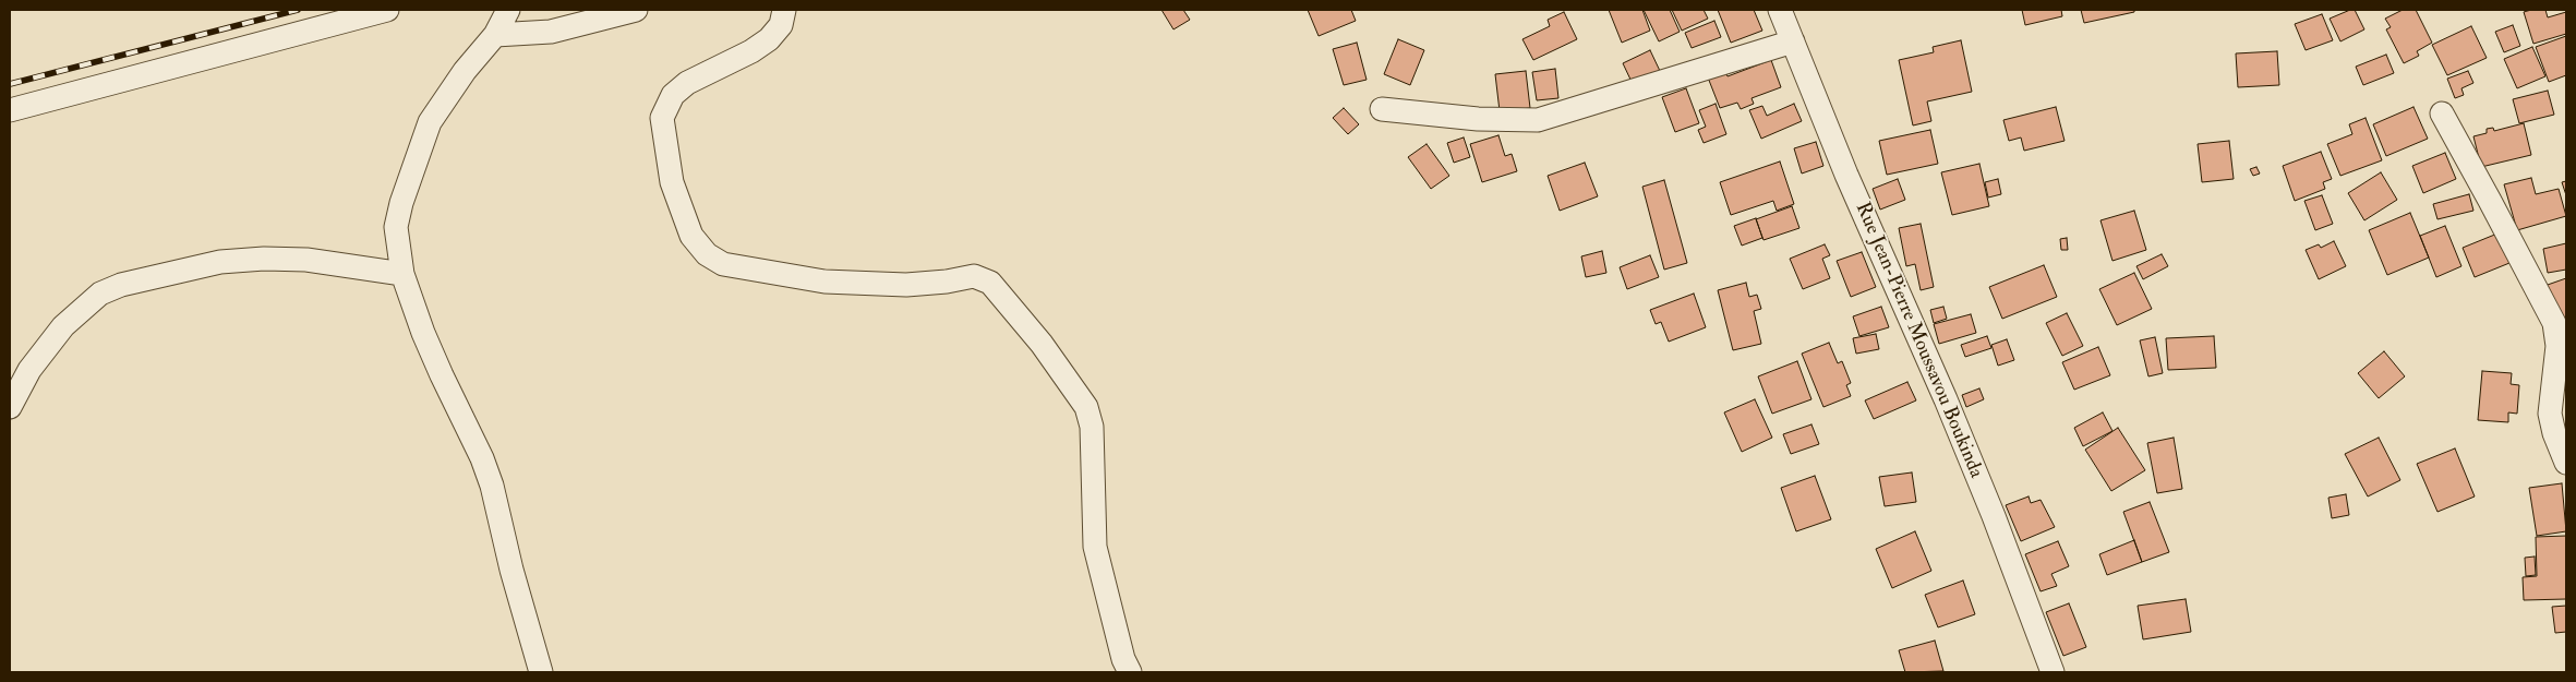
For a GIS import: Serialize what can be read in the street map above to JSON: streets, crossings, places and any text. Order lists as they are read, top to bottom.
{
  "streets": {
    "street": ["Rue Jean-Pierre Moussavou Boukinda"]
  }
}
